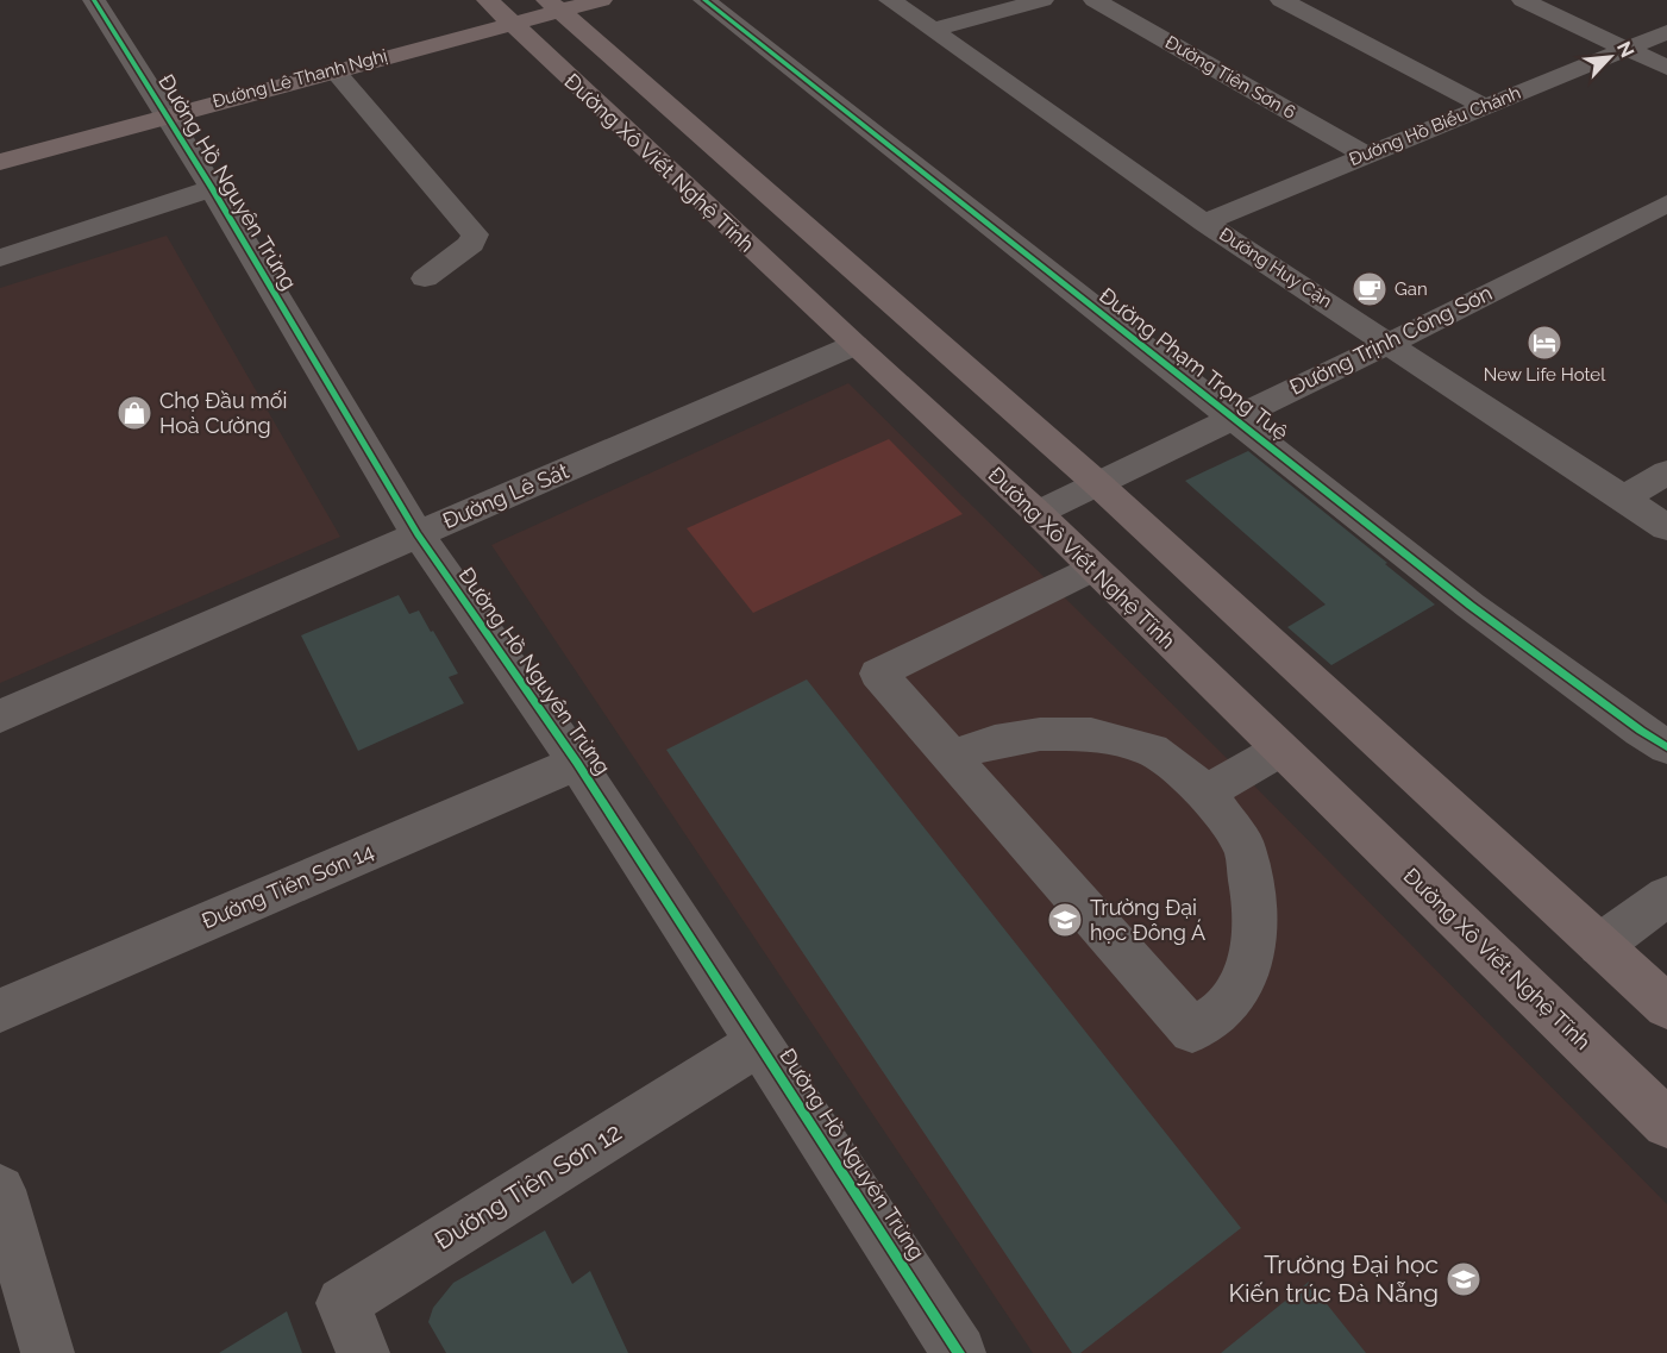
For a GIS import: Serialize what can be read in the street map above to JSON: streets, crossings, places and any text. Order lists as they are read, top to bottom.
{
  "streets": {
    "main road": ["Đường Lê Thanh Nghị", "Đường Xô Viết Nghệ Tĩnh"],
    "street": [
      "Đường Tiên Sơn 6",
      "Đường Hồ Biểu Chánh",
      "Đường Hồ Nguyên Trừng",
      "Đường Huy Cận",
      "Đường Trịnh Công Sơn",
      "Đường Phạm Trọng Tuệ",
      "Đường Lê Sát",
      "Đường Tiên Sơn 14",
      "Đường Tiên Sơn 12"
    ]
  },
  "crossings": [
    ["Đường Tiên Sơn 6", "Đường Hồ Biểu Chánh"],
    ["Đường Lê Thanh Nghị", "Đường Xô Viết Nghệ Tĩnh"],
    ["Đường Lê Thanh Nghị", "Đường Hồ Nguyên Trừng"],
    ["Đường Hồ Biểu Chánh", "Đường Huy Cận"],
    ["Đường Xô Viết Nghệ Tĩnh", "Đường Trịnh Công Sơn"],
    ["Đường Xô Viết Nghệ Tĩnh", "Đường Lê Sát"],
    ["Đường Hồ Nguyên Trừng", "Đường Lê Sát"],
    ["Đường Hồ Nguyên Trừng", "Đường Tiên Sơn 14"],
    ["Đường Hồ Nguyên Trừng", "Đường Tiên Sơn 12"],
    ["Đường Huy Cận", "Đường Trịnh Công Sơn"],
    ["Đường Trịnh Công Sơn", "Đường Phạm Trọng Tuệ"]
  ],
  "places": {
    "cafe": ["Gan"],
    "hotel": ["New Life Hotel"],
    "shop": ["Chợ Đầu mối Hoà Cường"],
    "school or university": ["Trường Đại học Đông Á", "Trường Đại học Kiến trúc Đà Nẵng"]
  },
  "north": "top right"
}
